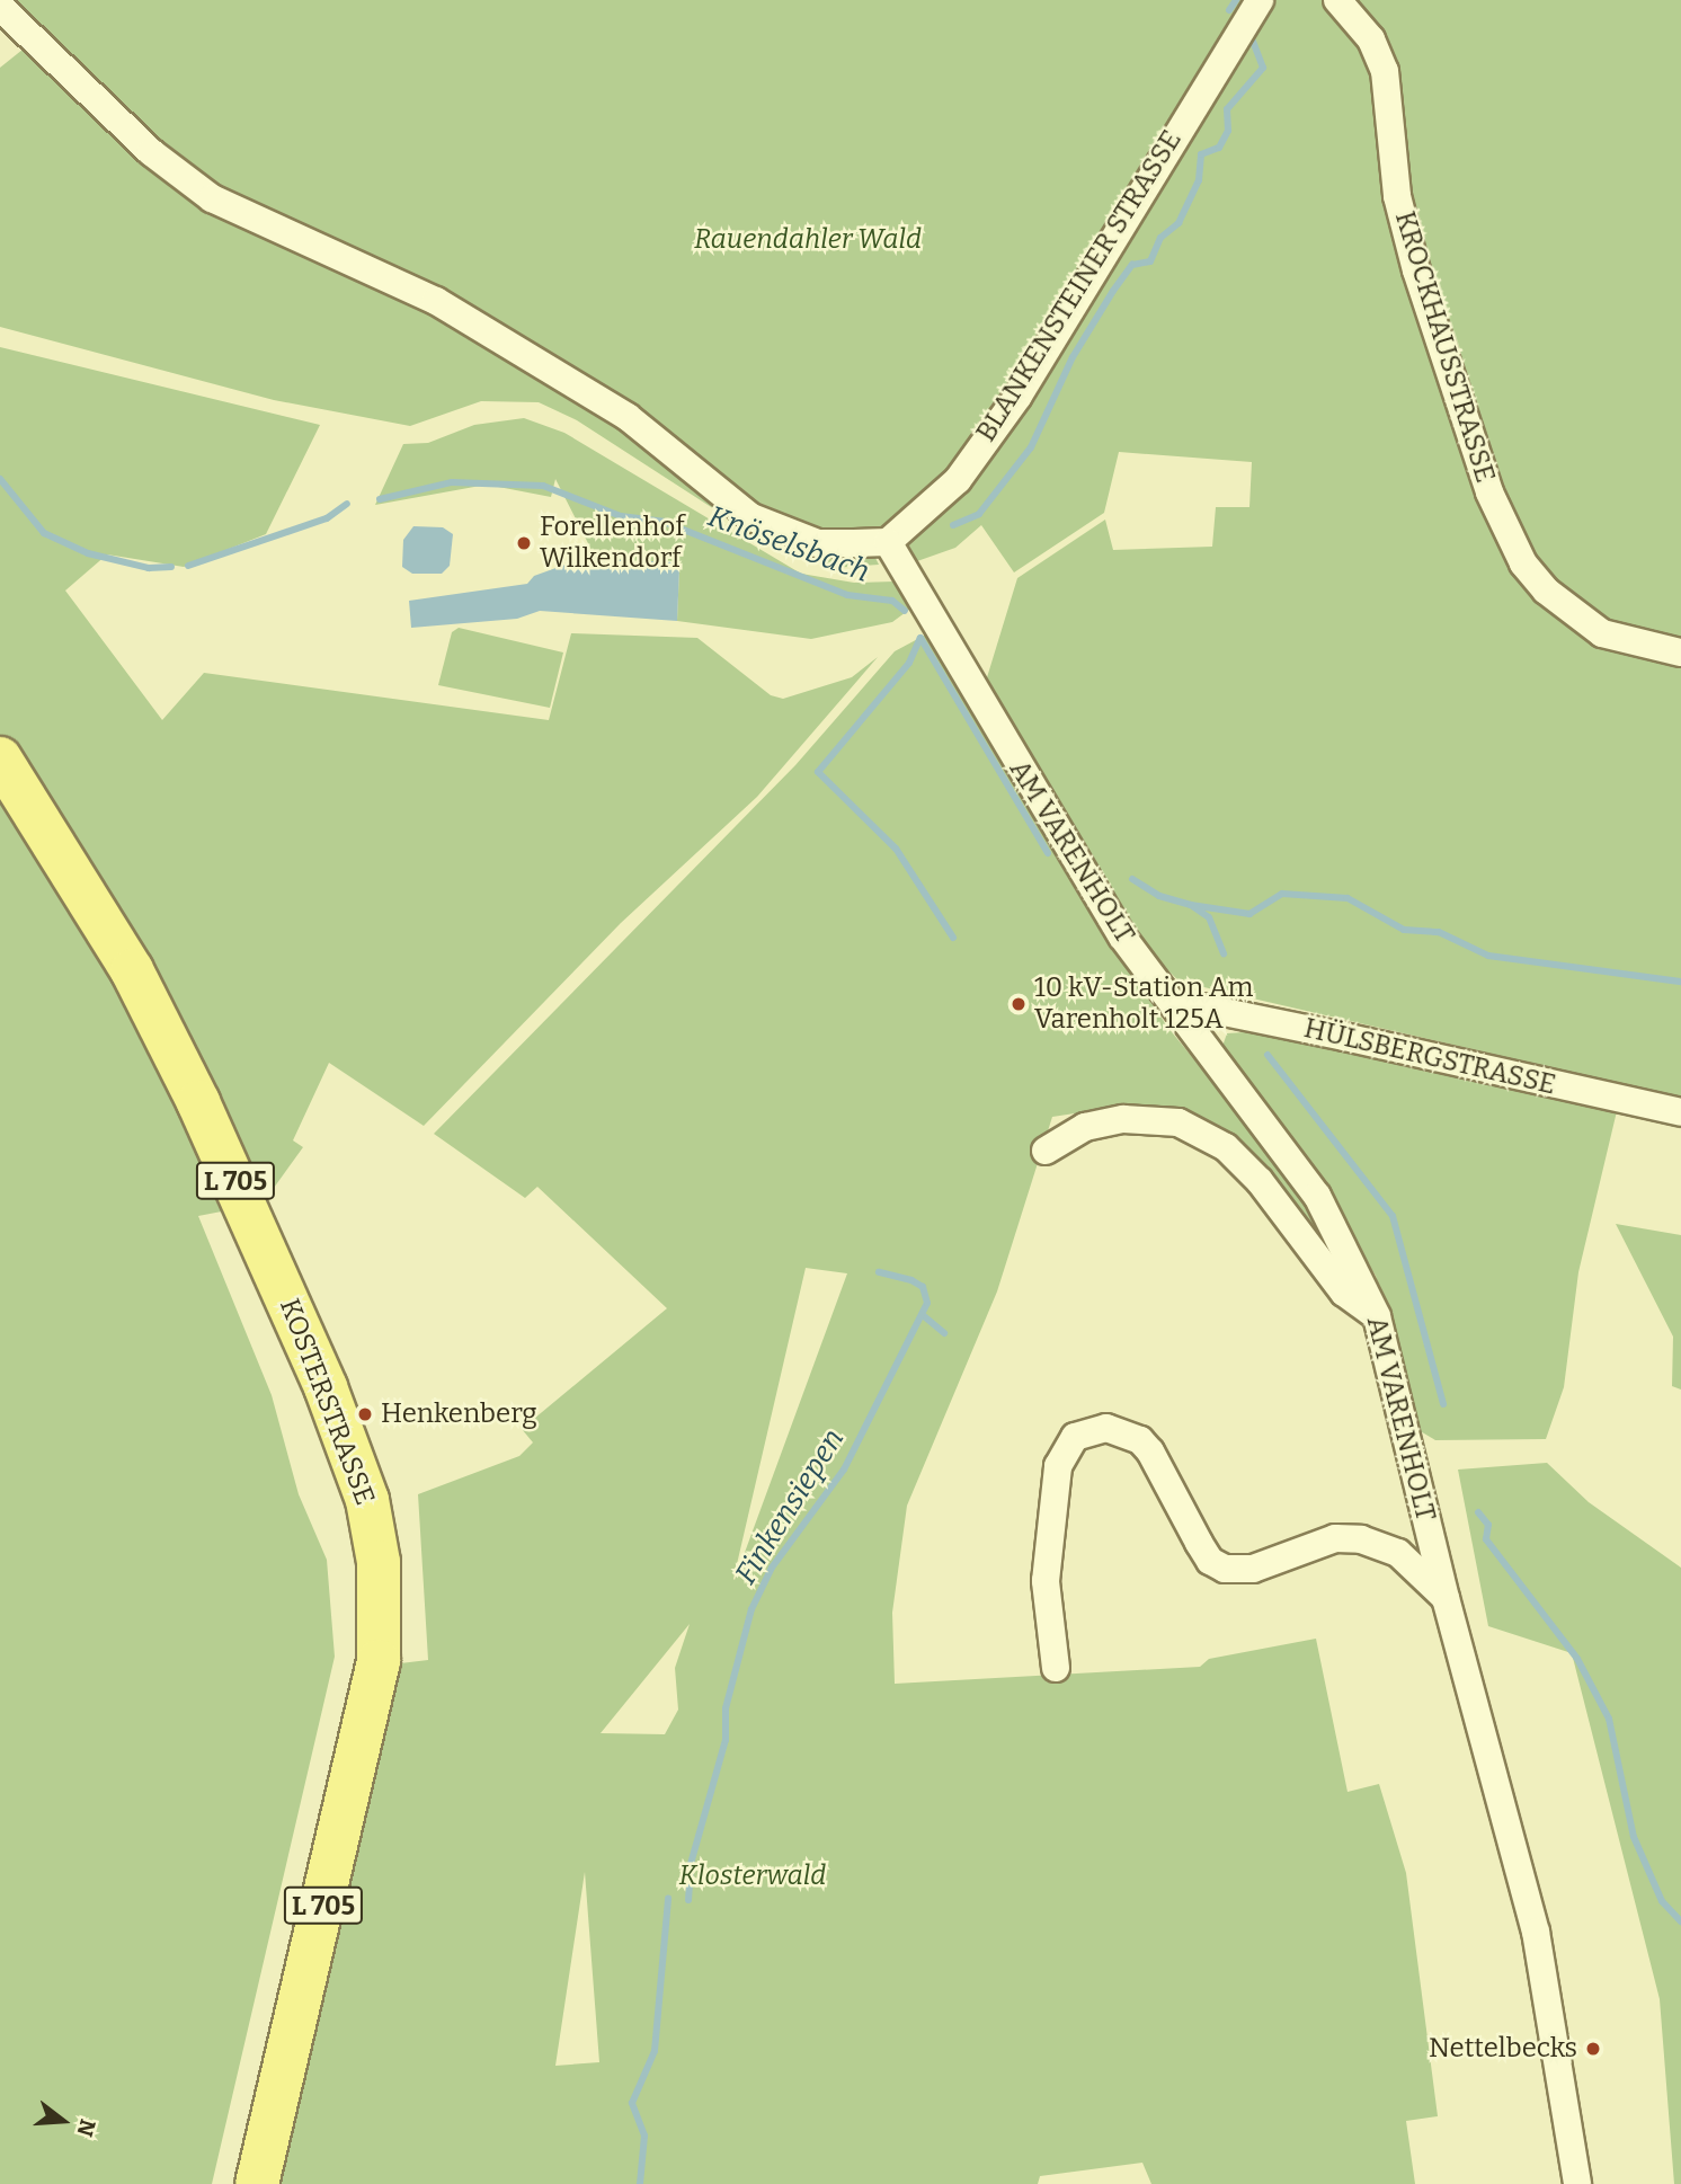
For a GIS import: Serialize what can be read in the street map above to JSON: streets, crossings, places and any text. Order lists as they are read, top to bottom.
{
  "streets": {
    "main road": ["L 705", "KOSTERSTRASSE"],
    "street": [
      "BLANKENSTEINER STRASSE",
      "KROCKHAUSSTRASSE",
      "AM VARENHOLT",
      "HÜLSBERGSTRASSE"
    ]
  },
  "crossings": [
    ["BLANKENSTEINER STRASSE", "AM VARENHOLT"],
    ["AM VARENHOLT", "HÜLSBERGSTRASSE"]
  ],
  "water": ["Knöselsbach", "Finkensiepen"],
  "parks": ["Rauendahler Wald", "Klosterwald"],
  "places": [
    "Forellenhof Wilkendorf",
    "10 kV-Station Am Varenholt 125A",
    "Henkenberg",
    "Nettelbecks"
  ],
  "north": "right"
}
